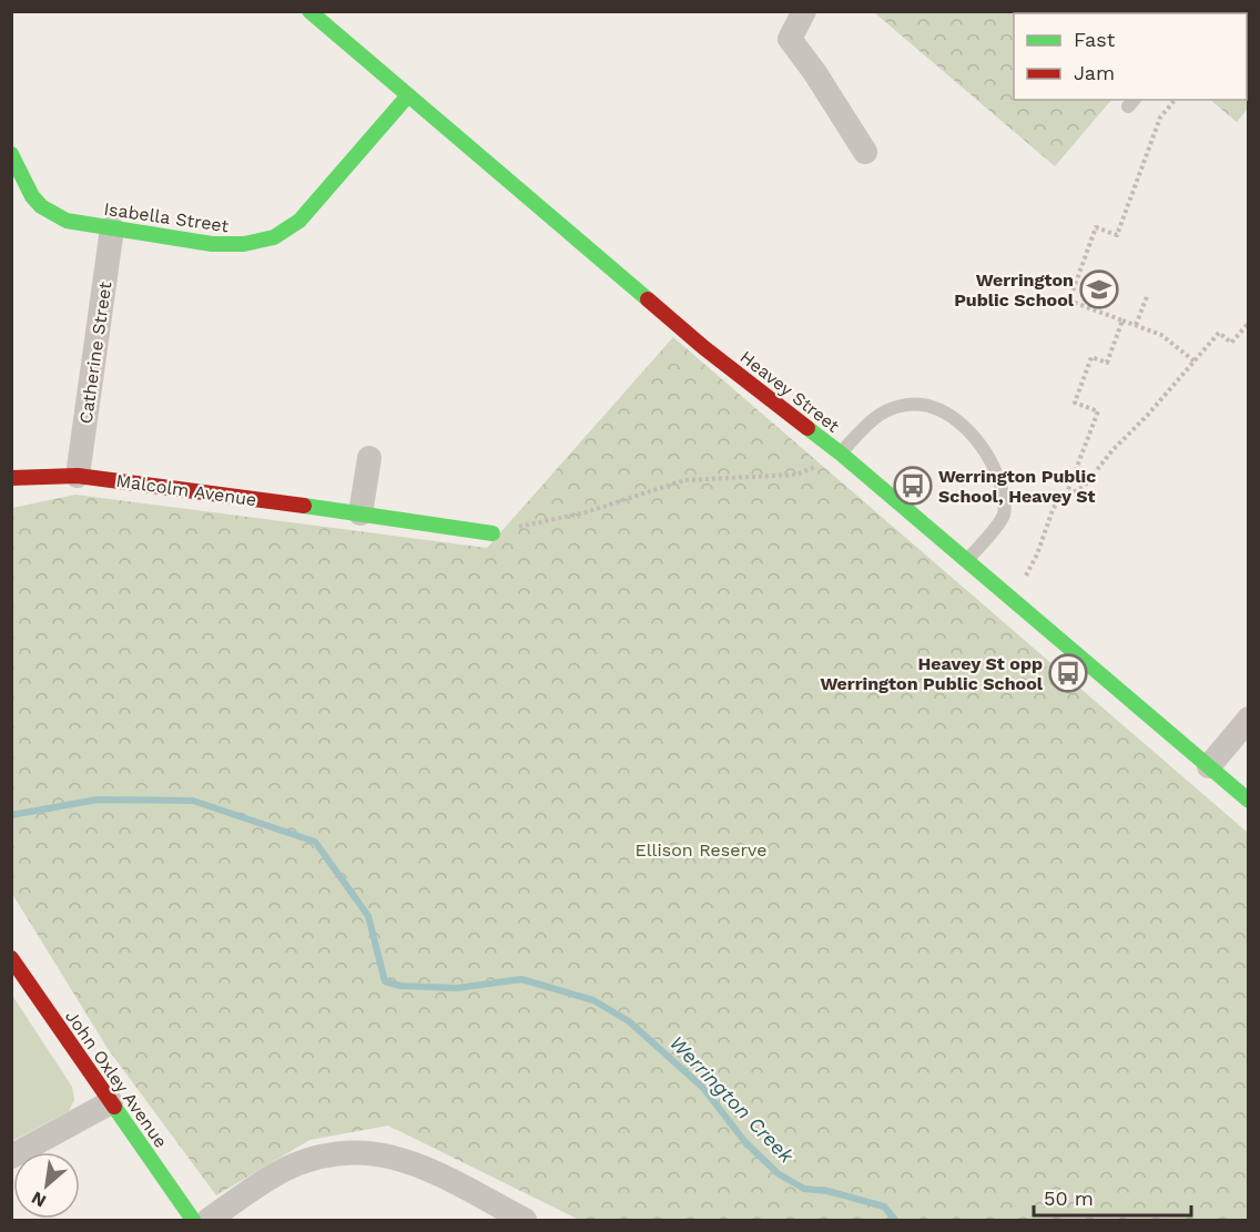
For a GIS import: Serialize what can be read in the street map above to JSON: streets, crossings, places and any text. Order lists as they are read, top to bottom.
{
  "streets": {
    "street": [
      "Isabella Street",
      "Catherine Street",
      "Heavey Street",
      "Malcolm Avenue",
      "John Oxley Avenue"
    ]
  },
  "crossings": [
    ["Isabella Street", "Catherine Street"],
    ["Isabella Street", "Heavey Street"],
    ["Catherine Street", "Malcolm Avenue"]
  ],
  "water": ["Werrington Creek"],
  "parks": ["Ellison Reserve"],
  "places": {
    "school or university": ["Werrington Public School"],
    "bus stop": ["Werrington Public School, Heavey St", "Heavey St opp Werrington Public School"]
  },
  "legend": ["Fast", "Jam"],
  "scale_bar": "50 m",
  "north": "bottom left"
}
